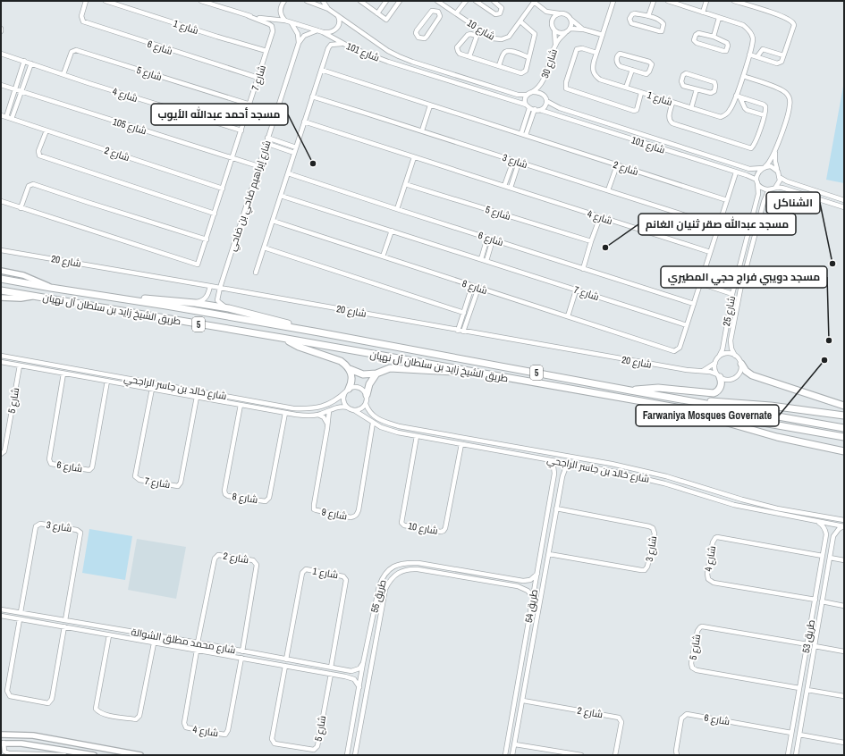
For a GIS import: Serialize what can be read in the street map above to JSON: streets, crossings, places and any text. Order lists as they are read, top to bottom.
{
  "streets": {
    "highway": ["طريق الشيخ زايد بن سلطان آل نهيان", "5"],
    "street": [
      "شارع 1",
      "شارع 10",
      "شارع 6",
      "شارع 101",
      "شارع 30",
      "شارع 5",
      "شارع 7",
      "شارع 4",
      "شارع 105",
      "شارع 2",
      "شارع 3",
      "شارع إبراهيم ضاحي بن ضاحي",
      "شارع 20",
      "شارع 8",
      "شارع 25",
      "شارع خالد بن جاسر الراجحي",
      "شارع 9",
      "طريق 55",
      "طريق 54",
      "طريق 53",
      "شارع محمد مطلق الشوالة"
    ]
  },
  "crossings": [
    ["شارع 1", "شارع 7"],
    ["شارع 1", "شارع محمد مطلق الشوالة"],
    ["شارع 10", "شارع 30"],
    ["شارع 10", "شارع خالد بن جاسر الراجحي"],
    ["شارع 6", "شارع 7"],
    ["شارع 6", "شارع 8"],
    ["شارع 6", "شارع خالد بن جاسر الراجحي"],
    ["شارع 6", "طريق 53"],
    ["شارع 101", "شارع 30"],
    ["شارع 101", "شارع 7"],
    ["شارع 101", "شارع 8"],
    ["شارع 101", "شارع 25"],
    ["شارع 5", "شارع 7"],
    ["شارع 5", "شارع 4"],
    ["شارع 5", "شارع خالد بن جاسر الراجحي"],
    ["شارع 5", "طريق 53"],
    ["شارع 5", "شارع محمد مطلق الشوالة"],
    ["شارع 7", "شارع 4"],
    ["شارع 7", "شارع 105"],
    ["شارع 7", "شارع 2"],
    ["شارع 7", "شارع 8"],
    ["شارع 7", "شارع خالد بن جاسر الراجحي"],
    ["شارع 4", "شارع 8"],
    ["شارع 4", "طريق 53"],
    ["شارع 4", "شارع محمد مطلق الشوالة"],
    ["شارع 105", "شارع إبراهيم ضاحي بن ضاحي"],
    ["شارع 2", "شارع 8"],
    ["شارع 2", "طريق 54"],
    ["شارع 2", "شارع محمد مطلق الشوالة"],
    ["شارع 3", "شارع 8"],
    ["شارع 3", "طريق 54"],
    ["شارع 3", "شارع محمد مطلق الشوالة"],
    ["شارع إبراهيم ضاحي بن ضاحي", "شارع 20"],
    ["شارع 20", "شارع 25"],
    ["شارع 8", "شارع خالد بن جاسر الراجحي"],
    ["شارع خالد بن جاسر الراجحي", "شارع 9"],
    ["شارع خالد بن جاسر الراجحي", "طريق 54"],
    ["شارع خالد بن جاسر الراجحي", "طريق 53"],
    ["طريق 55", "طريق 54"],
    ["طريق 55", "شارع محمد مطلق الشوالة"]
  ],
  "places": [
    "مسجد أحمد عبدالله الأيوب",
    "مسجد عبدالله صقر ثنيان الغانم",
    "الشناكل",
    "مسجد دويبي فراج حجي المطيري",
    "Farwaniya Mosques Governate"
  ]
}
